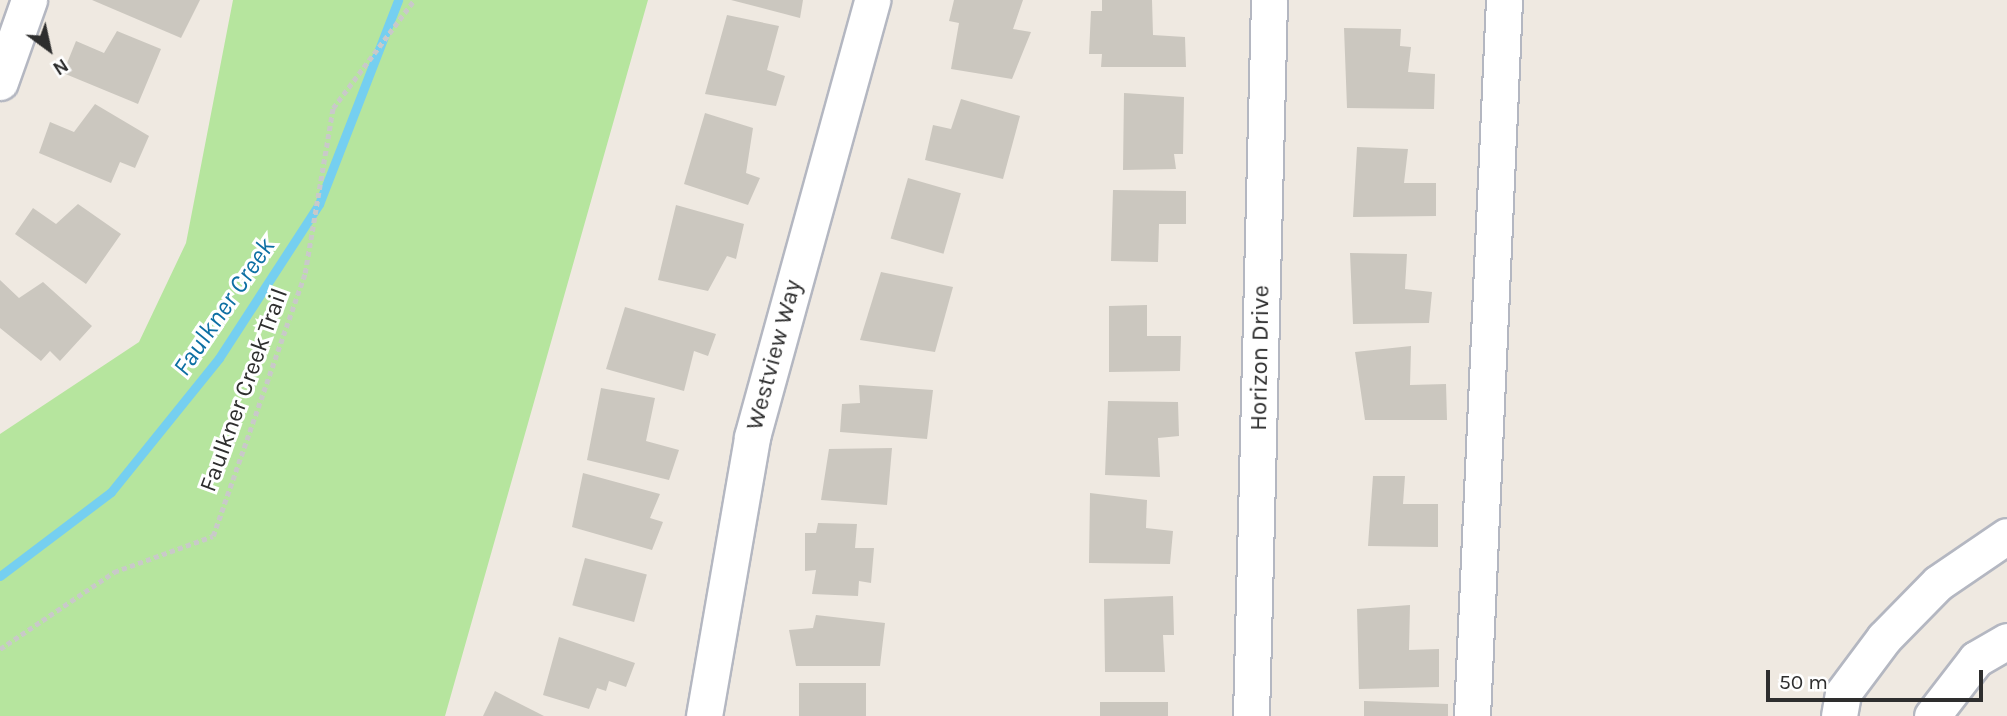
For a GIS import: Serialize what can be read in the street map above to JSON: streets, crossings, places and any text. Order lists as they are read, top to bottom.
{
  "streets": {
    "street": ["Westview Way", "Horizon Drive"],
    "path": ["Faulkner Creek Trail"]
  },
  "water": ["Faulkner Creek"],
  "scale_bar": "50 m",
  "north": "bottom right"
}
